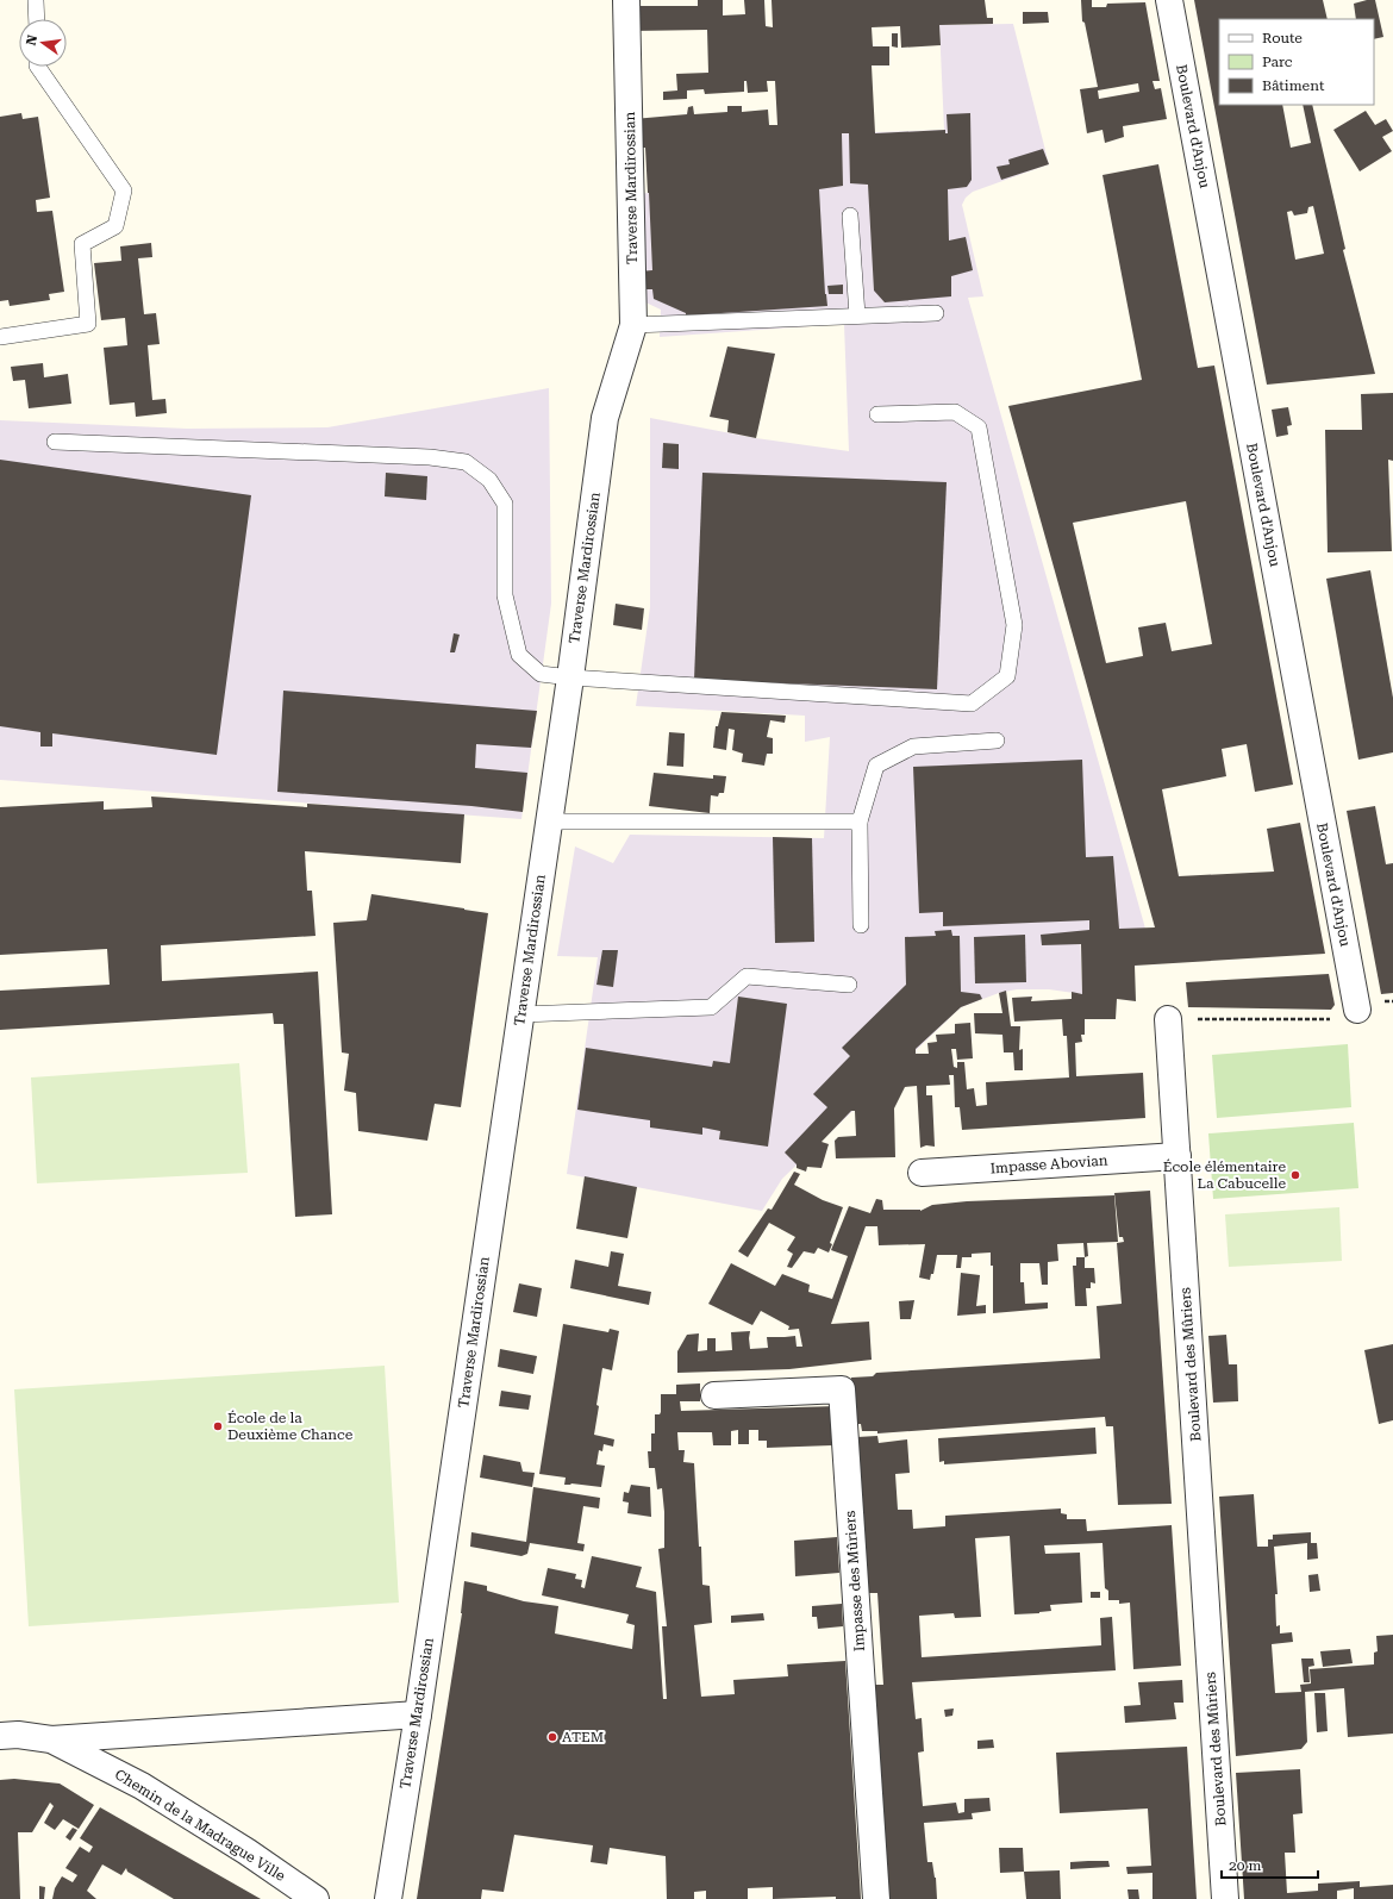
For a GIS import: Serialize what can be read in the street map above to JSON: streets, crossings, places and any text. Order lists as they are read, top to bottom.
{
  "streets": {
    "street": [
      "Boulevard d'Anjou",
      "Traverse Mardirossian",
      "Impasse Abovian",
      "Boulevard des Mûriers",
      "Impasse des Mûriers",
      "Chemin de la Madrague Ville"
    ]
  },
  "crossings": [
    ["Impasse Abovian", "Boulevard des Mûriers"]
  ],
  "places": ["École élémentaire La Cabucelle", "École de la Deuxième Chance", "ATEM"],
  "legend": ["Route", "Parc", "Bâtiment"],
  "scale_bar": "20 m",
  "north": "left"
}
